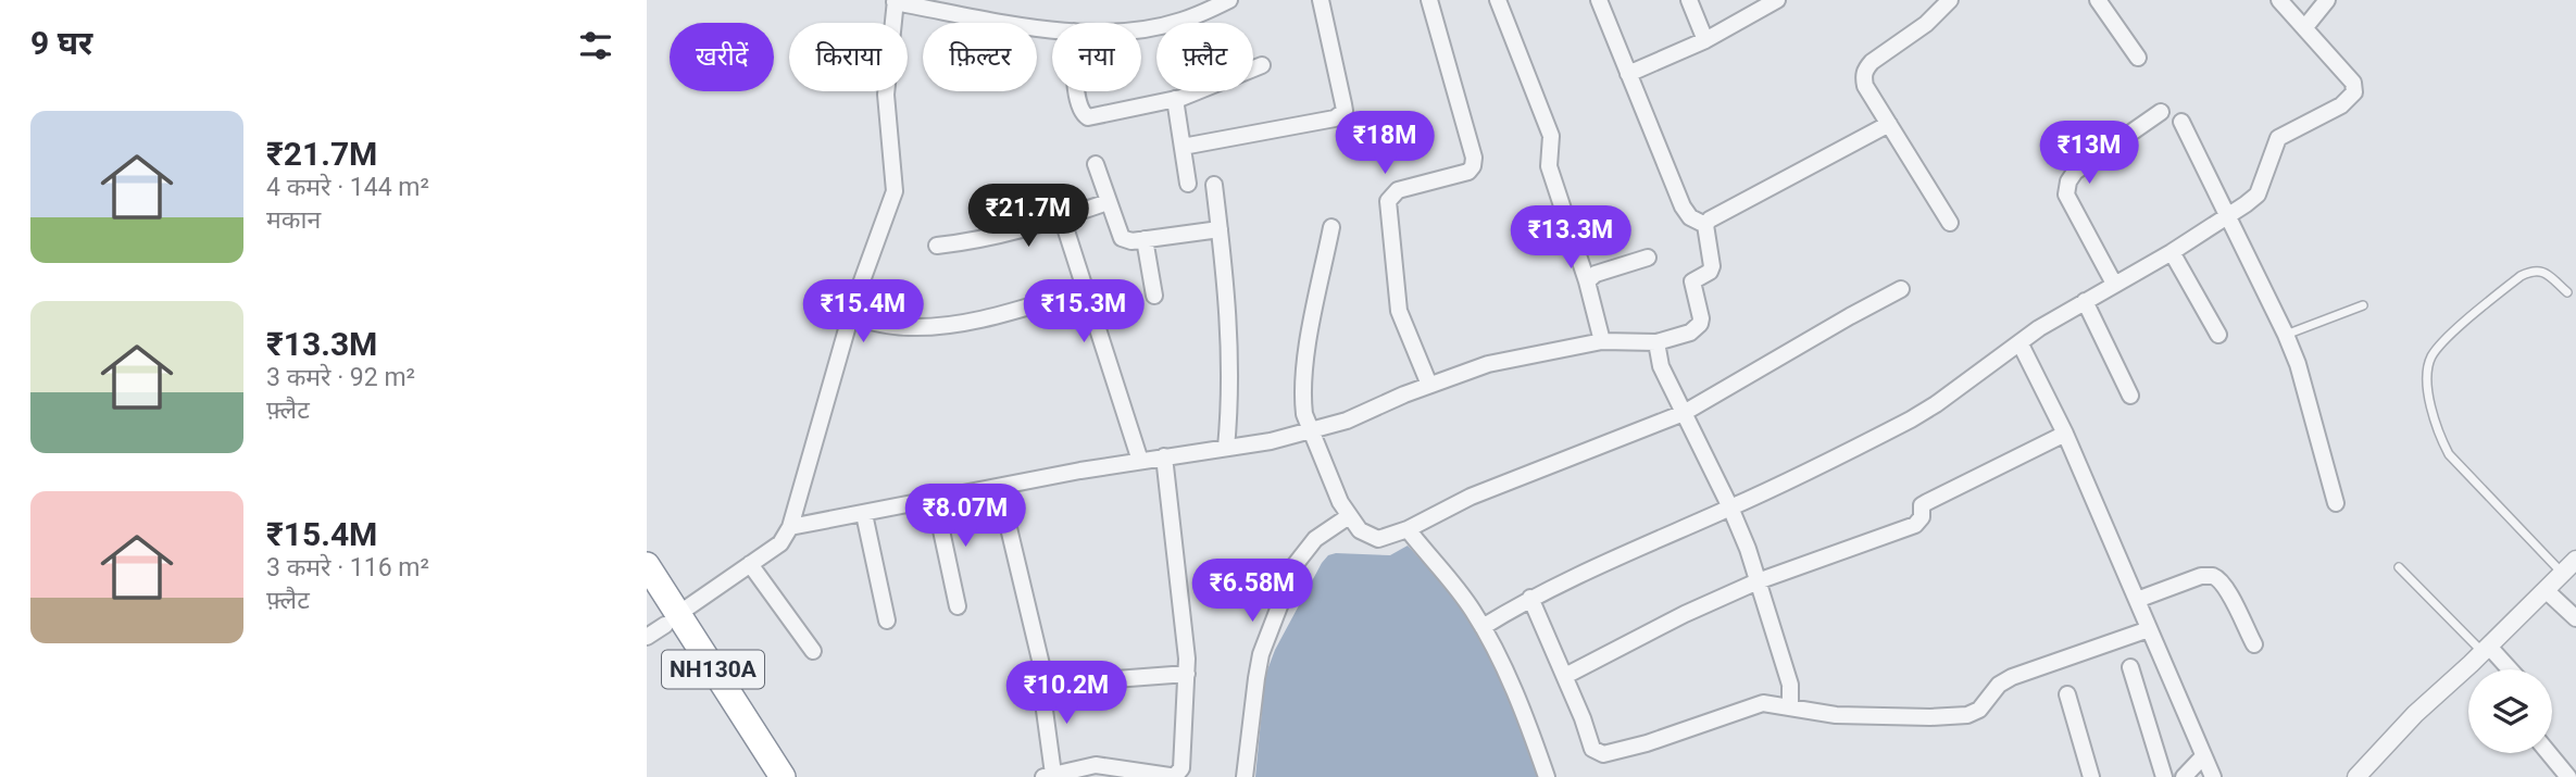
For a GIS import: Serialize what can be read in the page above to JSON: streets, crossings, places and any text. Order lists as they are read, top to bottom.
{
  "streets": {
    "highway": ["NH130A"]
  },
  "page": {
    "heading": "9 घर",
    "chip": [
      "खरीदें",
      "किराया",
      "फ़िल्टर",
      "नया",
      "फ़्लैट"
    ],
    "list": [
      {
        "name": "₹21.7M",
        "note": "4 कमरे · 144 m² · मकान"
      },
      {
        "name": "₹13.3M",
        "note": "3 कमरे · 92 m² · फ़्लैट"
      },
      {
        "name": "₹15.4M",
        "note": "3 कमरे · 116 m² · फ़्लैट"
      }
    ],
    "price": [
      "₹18M",
      "₹13M",
      "₹21.7M",
      "₹13.3M",
      "₹15.4M",
      "₹15.3M",
      "₹8.07M",
      "₹6.58M",
      "₹10.2M"
    ]
  }
}
